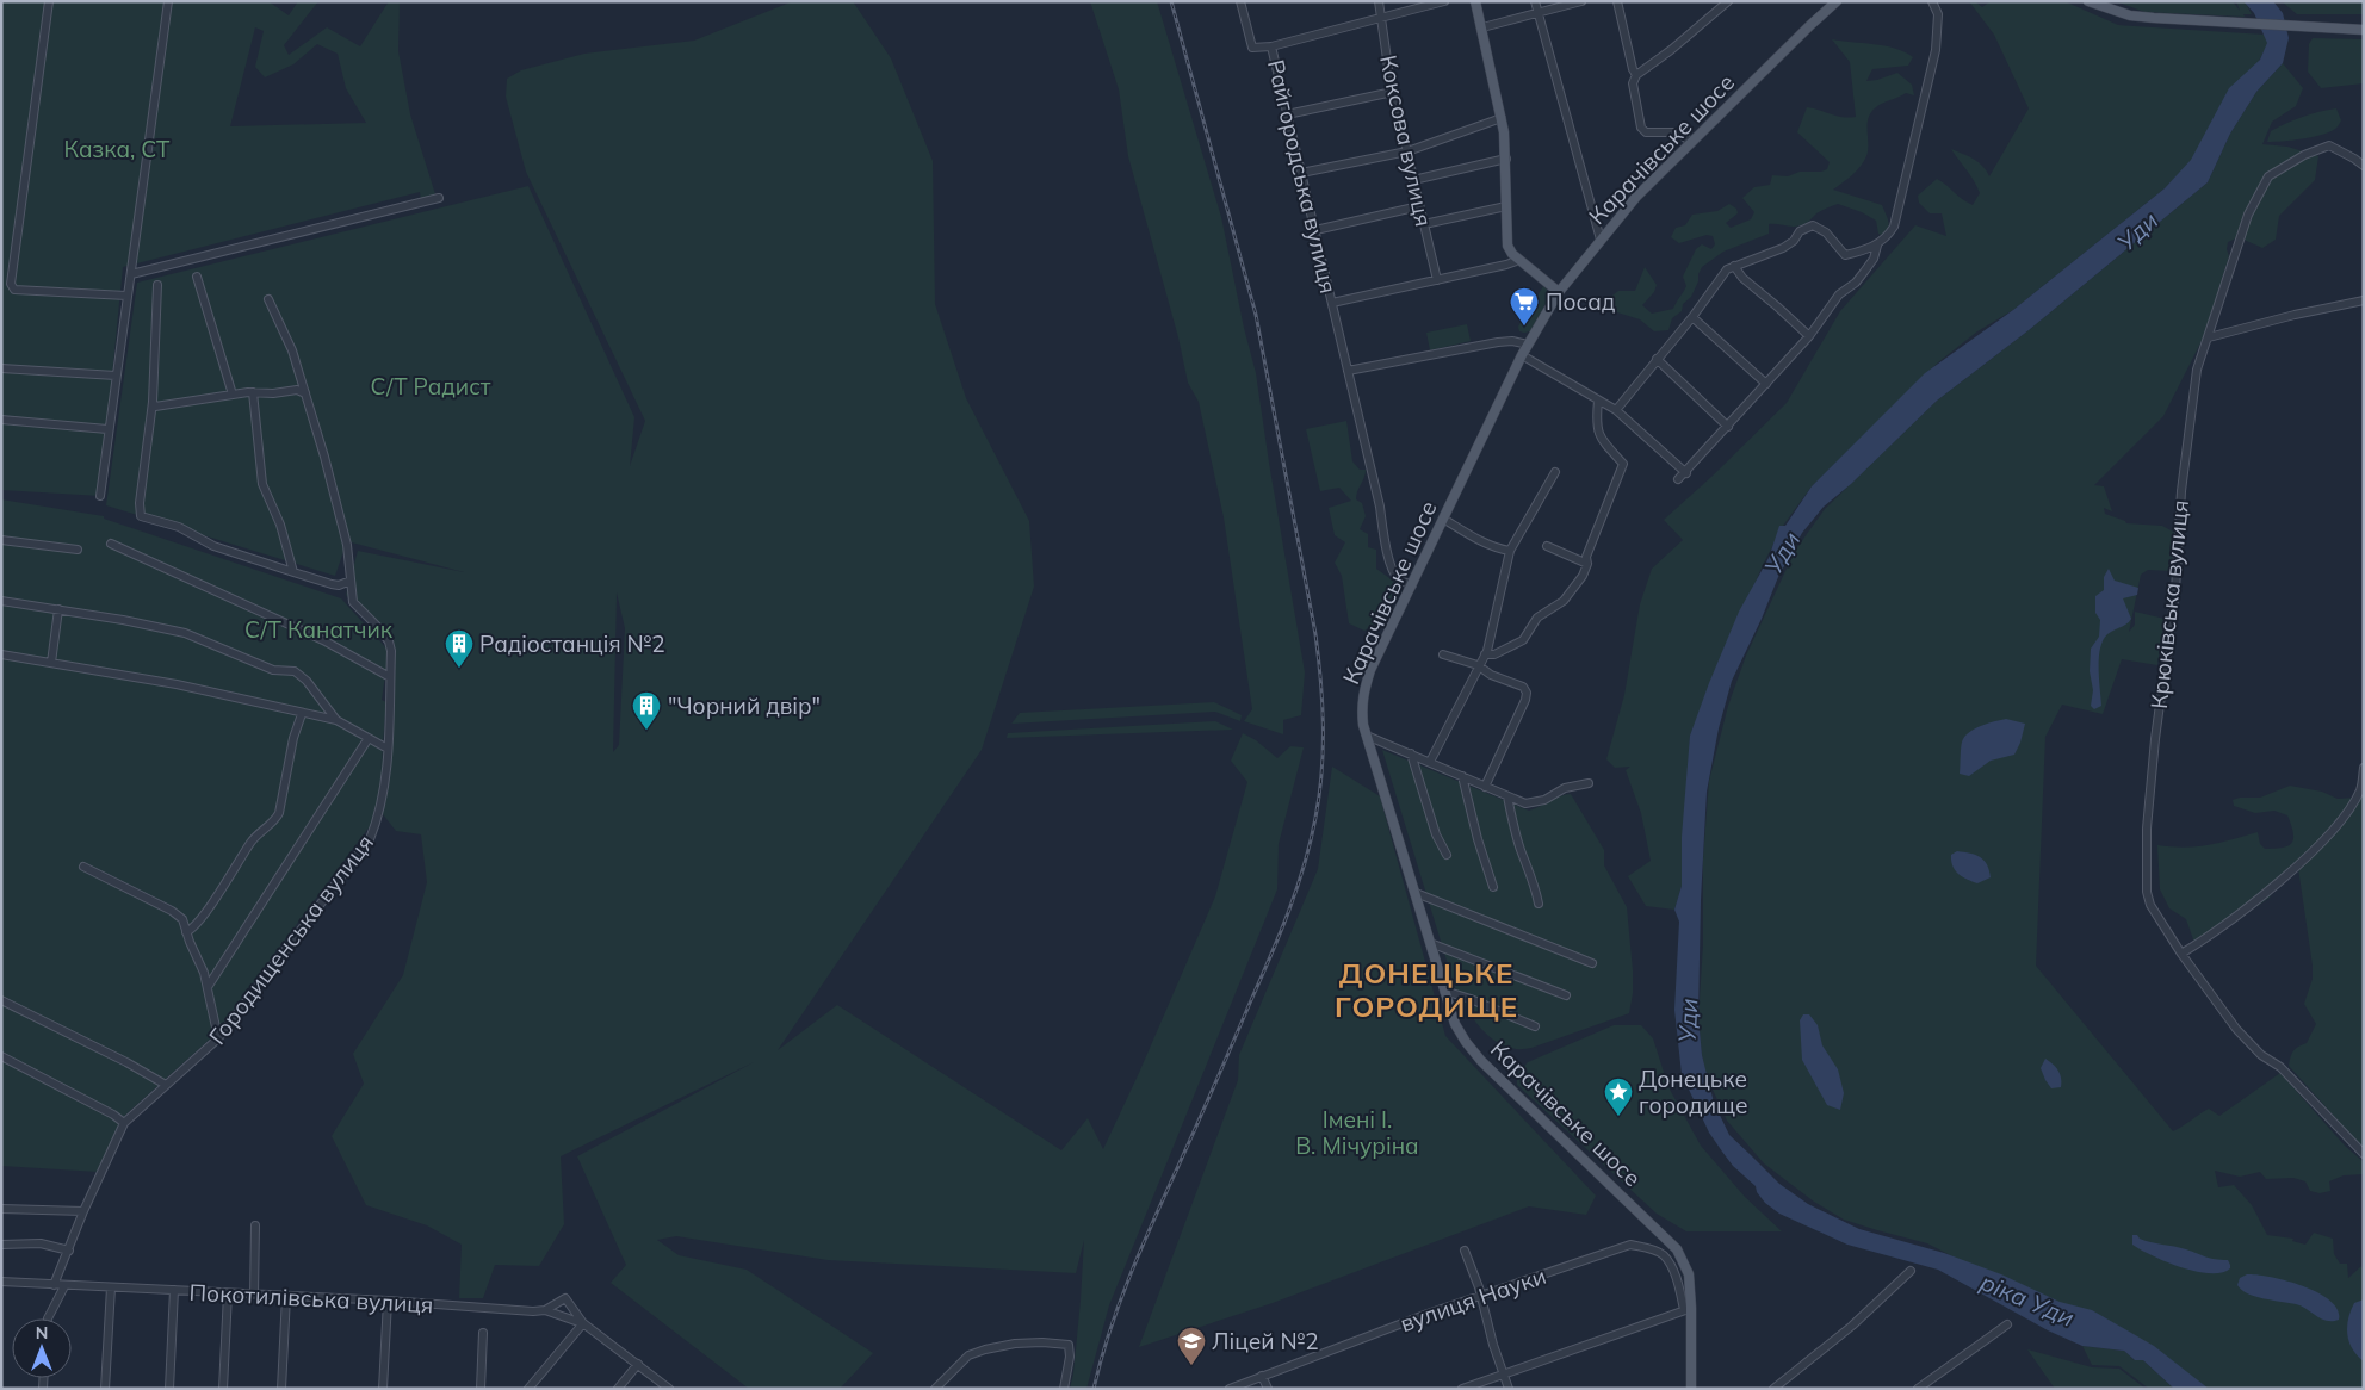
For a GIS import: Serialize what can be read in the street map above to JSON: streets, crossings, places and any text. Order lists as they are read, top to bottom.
{
  "streets": {
    "main road": ["Карачівське шосе"],
    "street": [
      "Коксова вулиця",
      "Райгородська вулиця",
      "Крюківська вулиця",
      "Городищенська вулиця",
      "Покотилівська вулиця",
      "вулиця Науки"
    ]
  },
  "crossings": [
    ["Карачівське шосе", "Райгородська вулиця"],
    ["Карачівське шосе", "вулиця Науки"],
    ["Городищенська вулиця", "Покотилівська вулиця"]
  ],
  "districts": ["ДОНЕЦЬКЕ ГОРОДИЩЕ"],
  "water": ["Уди", "ріка Уди"],
  "parks": [
    "Казка, СТ",
    "С/Т Радист",
    "С/Т Канатчик",
    "Імені І. В. Мічуріна"
  ],
  "places": {
    "supermarket": ["Посад"],
    "building": ["Радiостанцiя №2", "\"Чорний двір\""],
    "place": ["Донецьке городище"],
    "school or university": ["Ліцей №2"]
  },
  "north": "top"
}
